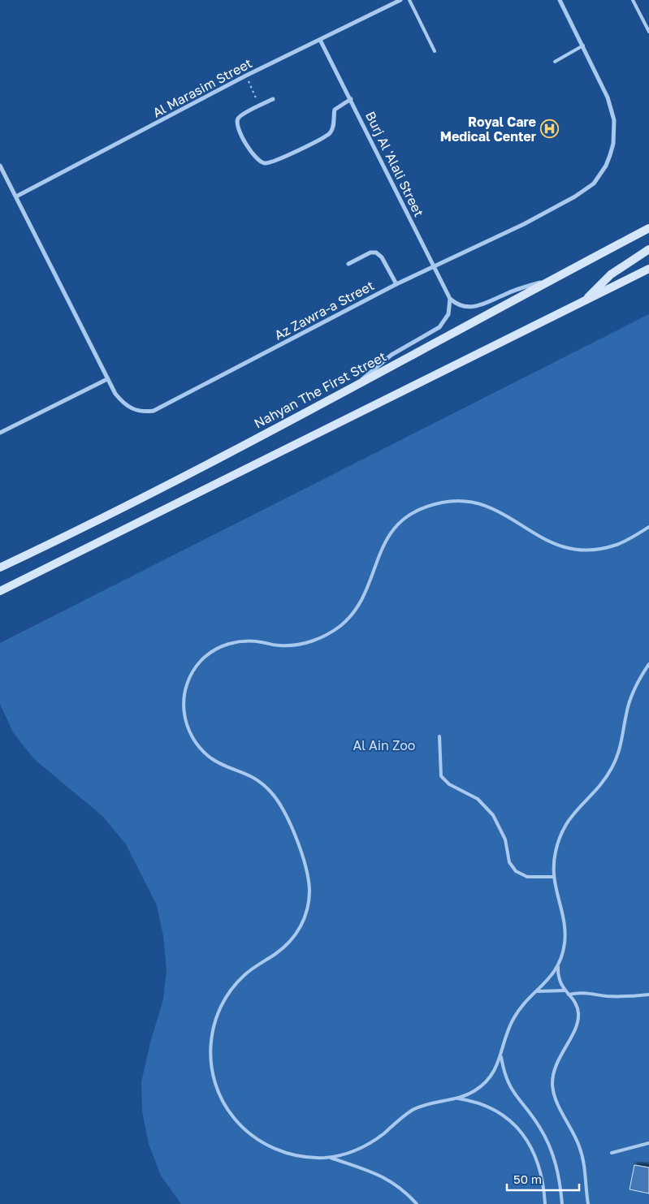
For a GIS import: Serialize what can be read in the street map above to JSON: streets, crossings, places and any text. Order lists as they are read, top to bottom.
{
  "streets": {
    "main road": ["Nahyan The First Street"],
    "street": ["Al Marasim Street", "Burj Al 'Alali Street", "Az Zawra-a Street"]
  },
  "crossings": [
    ["Al Marasim Street", "Burj Al 'Alali Street"],
    ["Al Marasim Street", "Az Zawra-a Street"],
    ["Burj Al 'Alali Street", "Az Zawra-a Street"]
  ],
  "parks": ["Al Ain Zoo"],
  "places": {
    "hospital": ["Royal Care Medical Center"]
  },
  "scale_bar": "50 m"
}
